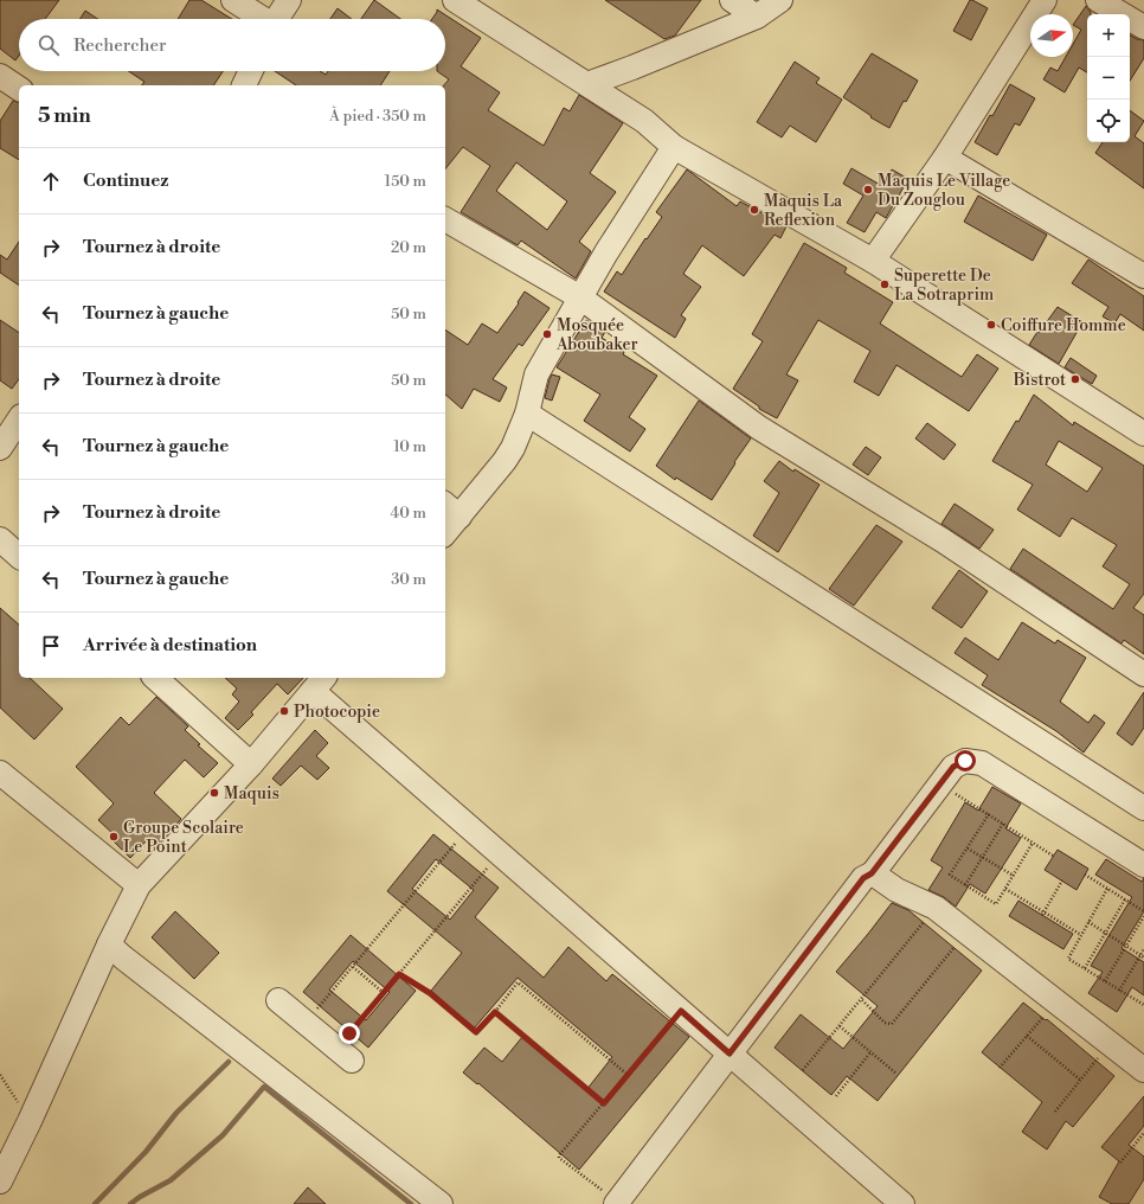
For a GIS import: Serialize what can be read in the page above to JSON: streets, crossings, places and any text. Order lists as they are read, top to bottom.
{
  "places": [
    "Maquis Le Village Du Zouglou",
    "Maquis La Reflexion",
    "Superette De La Sotraprim",
    "Coiffure Homme",
    "Mosquée Aboubaker",
    "Bistrot",
    "Photocopie",
    "Maquis",
    "Groupe Scolaire Le Point"
  ],
  "north": "right",
  "page": {
    "map_buttons": ["+", "−"],
    "search": "Rechercher",
    "heading": ["5 min", "À pied · 350 m"],
    "list": [
      ["Continuez", "150 m"],
      ["Tournez à droite", "20 m"],
      ["Tournez à gauche", "50 m"],
      ["Tournez à droite", "50 m"],
      ["Tournez à gauche", "10 m"],
      ["Tournez à droite", "40 m"],
      ["Tournez à gauche", "30 m"],
      "Arrivée à destination"
    ]
  }
}
